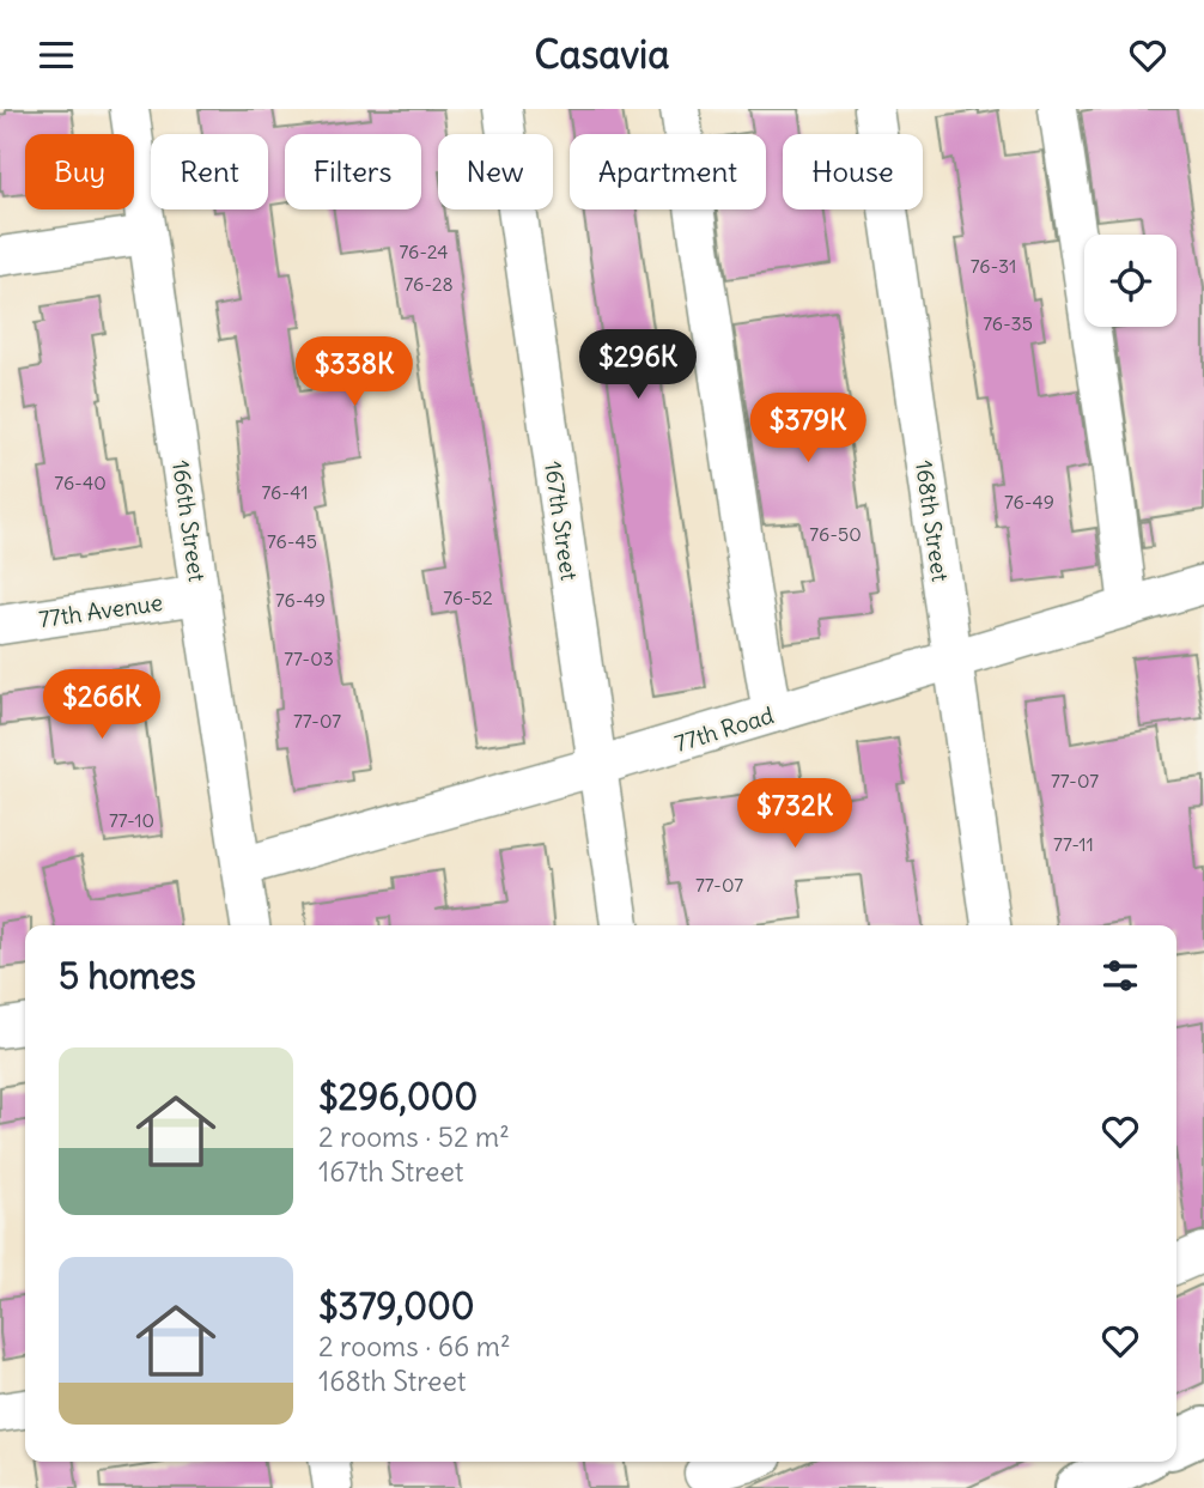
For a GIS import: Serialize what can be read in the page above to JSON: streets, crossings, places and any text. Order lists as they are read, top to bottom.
{
  "streets": {
    "street": [
      "166th Street",
      "167th Street",
      "168th Street",
      "77th Avenue",
      "77th Road"
    ]
  },
  "crossings": [
    ["166th Street", "77th Avenue"],
    ["166th Street", "77th Road"],
    ["167th Street", "77th Road"],
    ["168th Street", "77th Road"]
  ],
  "house_numbers": [
    "76-24",
    "76-31",
    "76-28",
    "76-35",
    "76-40",
    "76-41",
    "76-49",
    "76-50",
    "76-45",
    "76-52",
    "76-49",
    "77-03",
    "77-07",
    "77-07",
    "77-10",
    "77-11",
    "77-07"
  ],
  "page": {
    "header": "Casavia",
    "chip": [
      "Buy",
      "Rent",
      "Filters",
      "New",
      "Apartment",
      "House"
    ],
    "price": [
      "$296K",
      "$338K",
      "$379K",
      "$266K",
      "$732K"
    ],
    "heading": "5 homes",
    "list": [
      {
        "name": "$296,000",
        "note": "2 rooms · 52 m² · 167th Street"
      },
      {
        "name": "$379,000",
        "note": "2 rooms · 66 m² · 168th Street"
      }
    ]
  }
}
